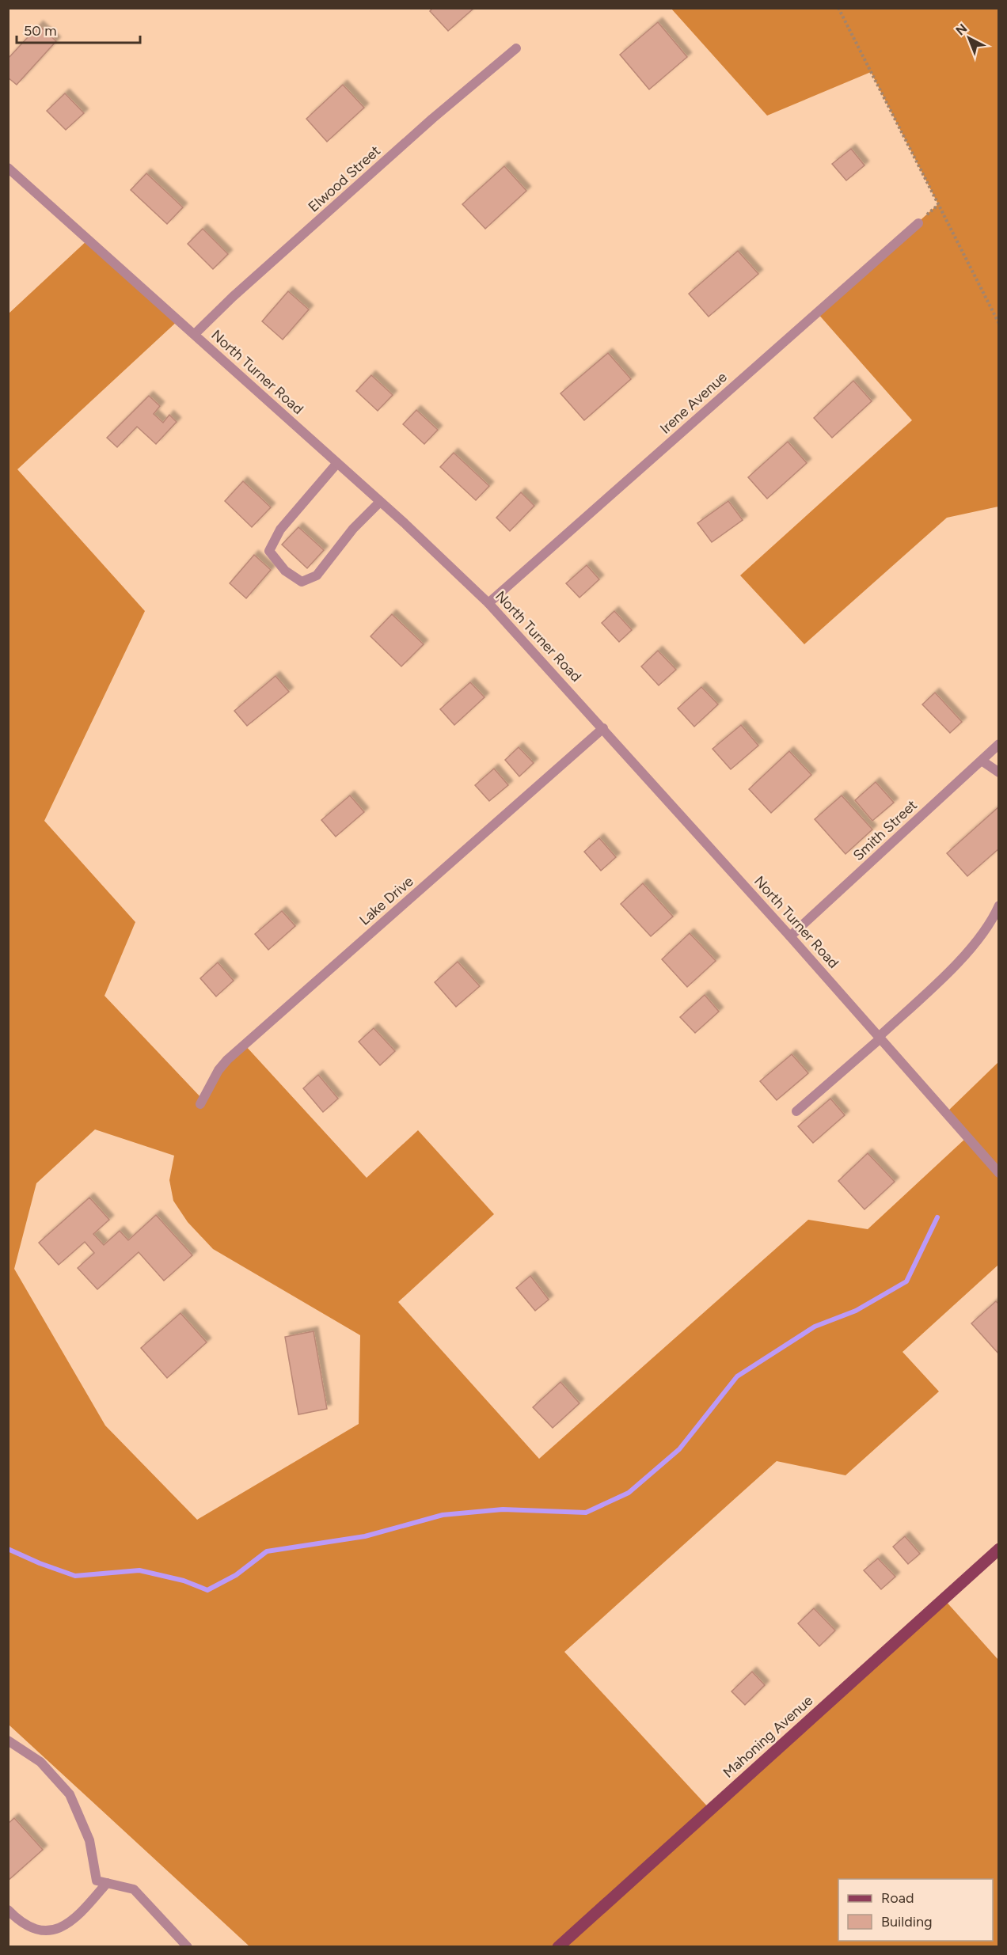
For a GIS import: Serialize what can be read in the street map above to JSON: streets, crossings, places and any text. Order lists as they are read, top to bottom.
{
  "streets": {
    "main road": ["Mahoning Avenue"],
    "street": [
      "Elwood Street",
      "North Turner Road",
      "Irene Avenue",
      "Smith Street",
      "Lake Drive"
    ]
  },
  "crossings": [
    ["Elwood Street", "North Turner Road"],
    ["North Turner Road", "Irene Avenue"],
    ["North Turner Road", "Smith Street"],
    ["North Turner Road", "Lake Drive"]
  ],
  "legend": ["Road", "Building"],
  "scale_bar": "50 m",
  "north": "top left"
}
